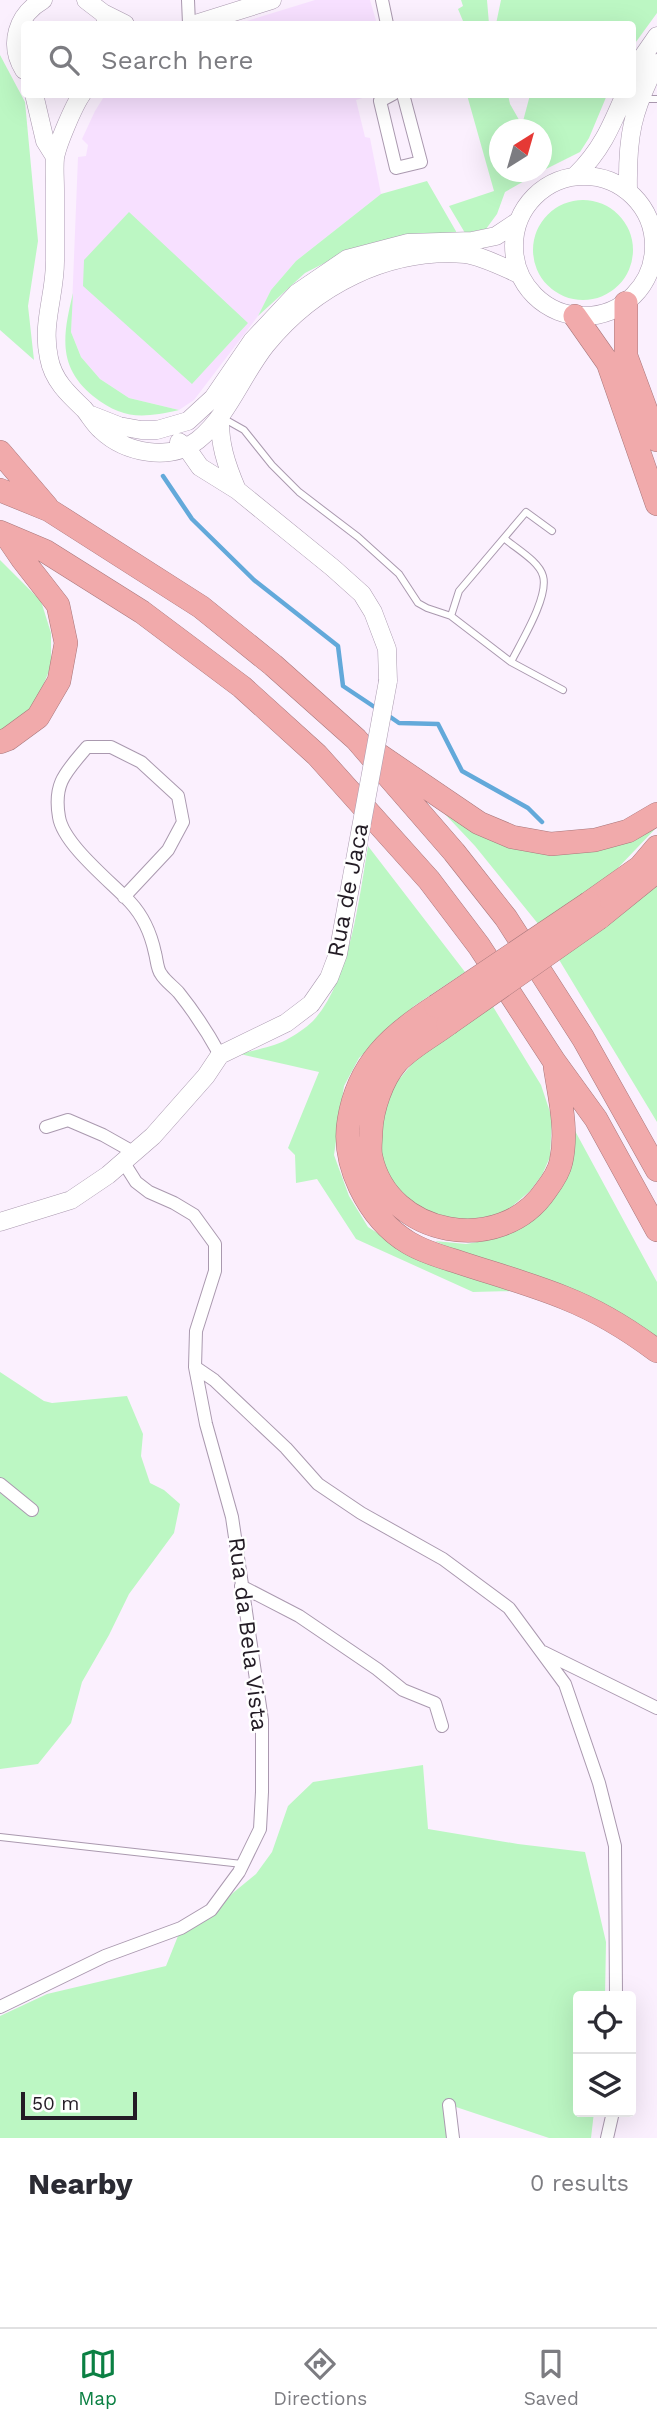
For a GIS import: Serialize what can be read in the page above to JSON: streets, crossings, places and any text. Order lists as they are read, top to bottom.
{
  "streets": {
    "main road": ["Rua de Jaca"],
    "street": ["Rua da Bela Vista"]
  },
  "crossings": [
    ["Rua de Jaca", "Rua da Bela Vista"]
  ],
  "scale_bar": "50 m",
  "north": "top right",
  "page": {
    "search": "Search here",
    "scale": "50 m",
    "heading": ["Nearby", "0 results"],
    "nav": ["Map", "Directions", "Saved"]
  }
}
